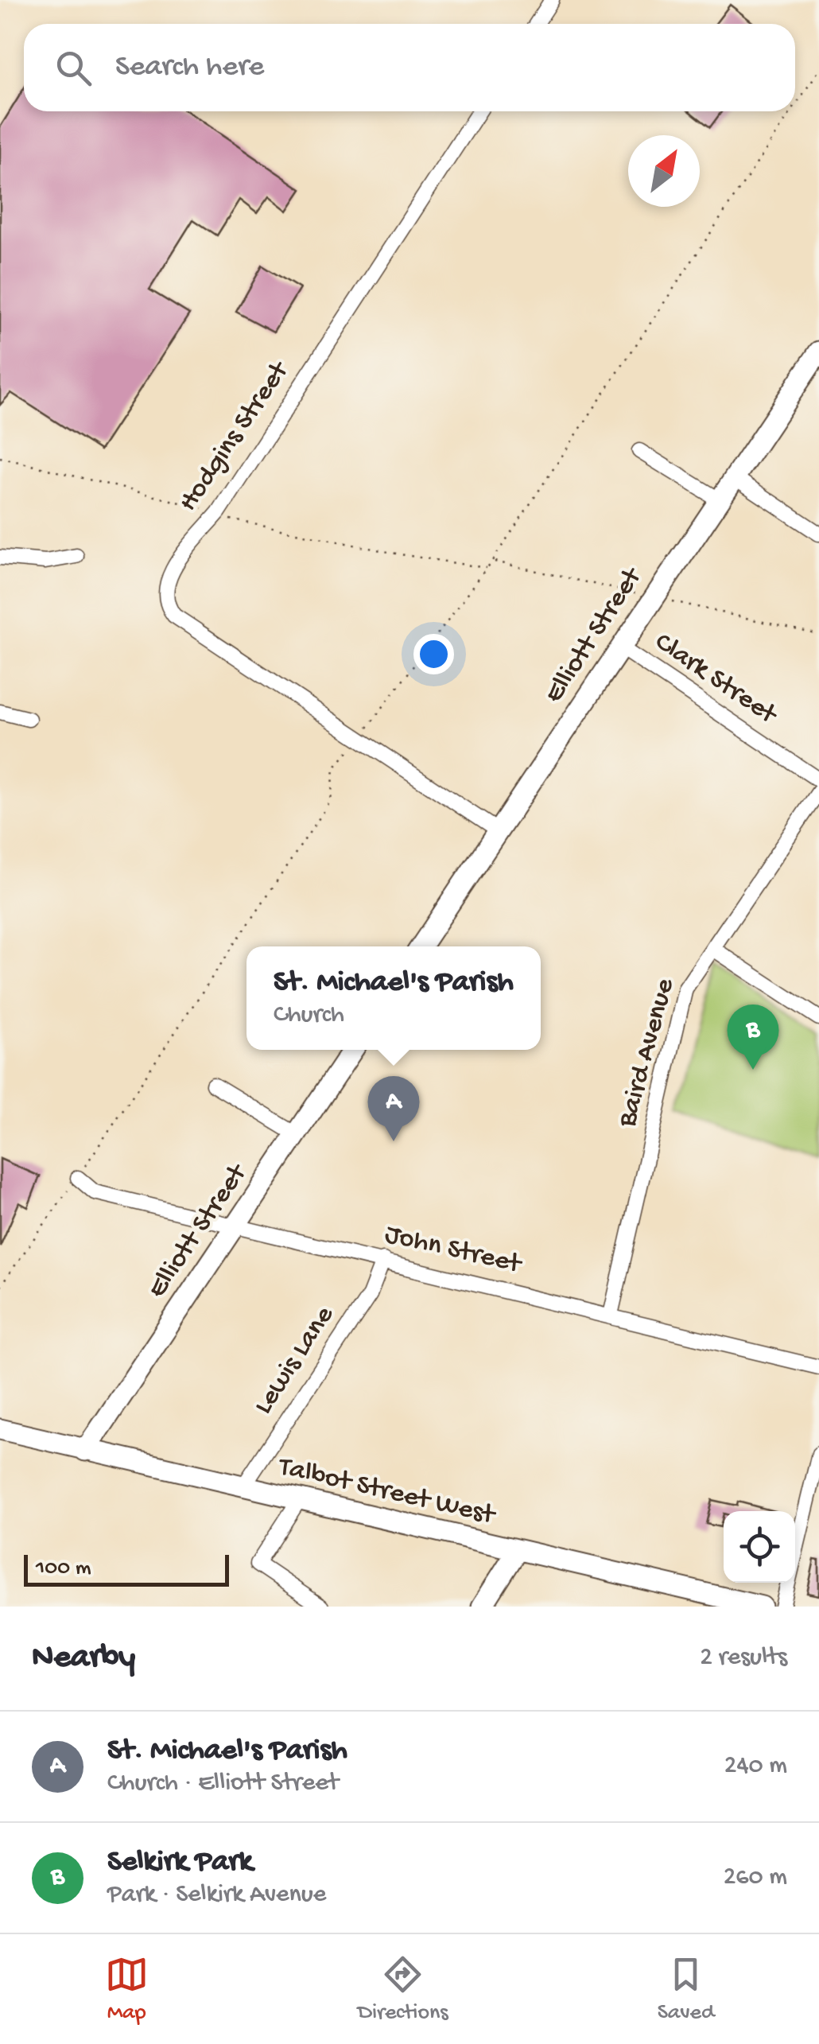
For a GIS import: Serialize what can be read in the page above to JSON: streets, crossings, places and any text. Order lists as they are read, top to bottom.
{
  "streets": {
    "street": [
      "Hodgins Street",
      "Elliott Street",
      "Clark Street",
      "Baird Avenue",
      "John Street",
      "Lewis Lane",
      "Talbot Street West"
    ]
  },
  "crossings": [
    ["Elliott Street", "Clark Street"],
    ["Elliott Street", "John Street"],
    ["Elliott Street", "Talbot Street West"],
    ["Baird Avenue", "John Street"],
    ["John Street", "Lewis Lane"],
    ["Lewis Lane", "Talbot Street West"]
  ],
  "scale_bar": "100 m",
  "north": "top right",
  "page": {
    "search": "Search here",
    "popup": ["St. Michael's Parish", "Church"],
    "pins": ["B", "A"],
    "scale": "100 m",
    "heading": ["Nearby", "2 results"],
    "list": [
      {
        "mark": "A",
        "name": "St. Michael's Parish",
        "note": "Church · Elliott Street",
        "value": "240 m"
      },
      {
        "mark": "B",
        "name": "Selkirk Park",
        "note": "Park · Selkirk Avenue",
        "value": "260 m"
      }
    ],
    "nav": ["Map", "Directions", "Saved"]
  }
}
